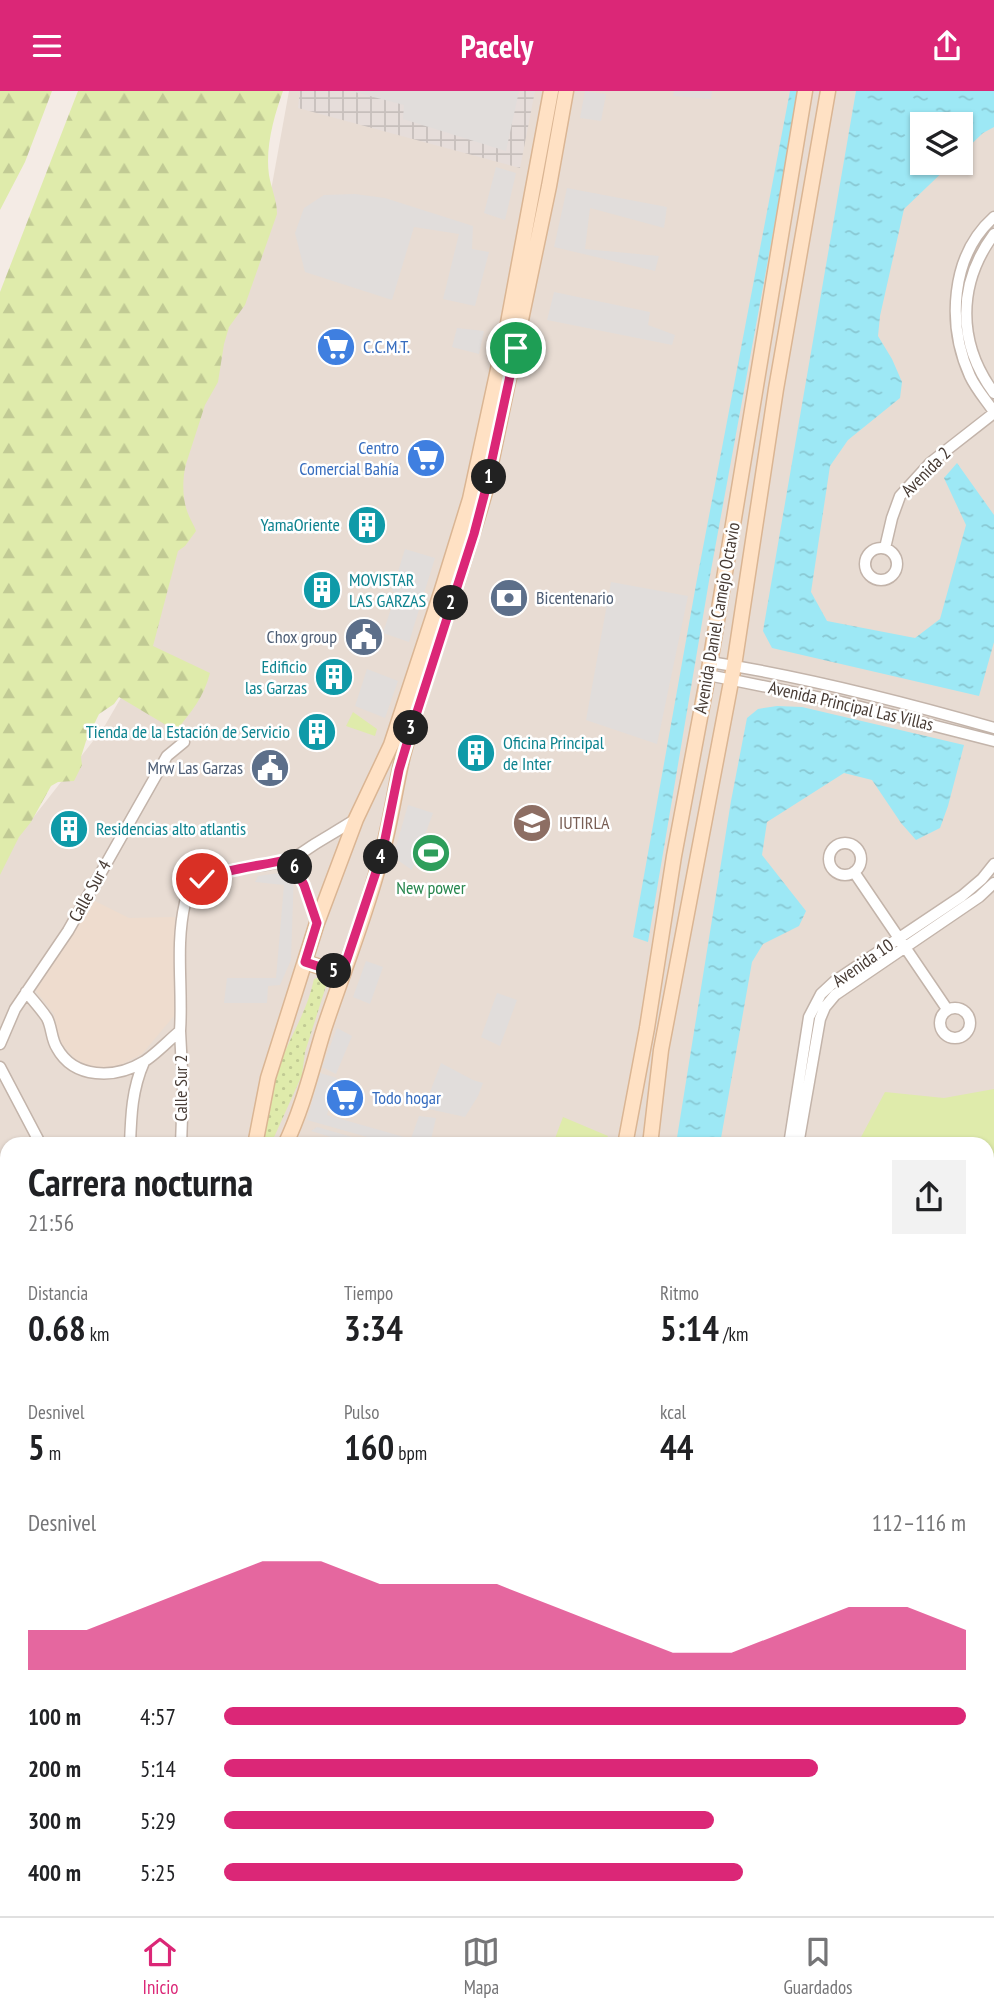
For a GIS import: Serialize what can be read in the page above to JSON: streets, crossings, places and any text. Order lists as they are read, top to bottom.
{
  "streets": {
    "main road": ["Avenida Daniel Camejo Octavio"],
    "street": [
      "Avenida 2",
      "Avenida Principal Las Villas",
      "Calle Sur 4",
      "Avenida 10",
      "Calle Sur 2"
    ]
  },
  "crossings": [
    ["Avenida Daniel Camejo Octavio", "Avenida Principal Las Villas"]
  ],
  "places": {
    "supermarket": ["C.C.M.T.", "Centro Comercial Bahía", "Todo hogar"],
    "building": [
      "YamaOriente",
      "MOVISTAR LAS GARZAS",
      "Edificio las Garzas",
      "Tienda de la Estación de Servicio",
      "Oficina Principal de Inter",
      "Residencias alto atlantis"
    ],
    "bank": ["Bicentenario"],
    "public building": ["Chox group", "Mrw Las Garzas"],
    "school or university": ["IUTIRLA"],
    "sports": ["New power"]
  },
  "page": {
    "header": "Pacely",
    "pins": [
      "1",
      "2",
      "3",
      "4",
      "6",
      "5"
    ],
    "heading": ["Carrera nocturna", "21:56"],
    "stats": [
      ["Distancia", "0.68 km"],
      ["Tiempo", "3:34"],
      ["Ritmo", "5:14 /km"],
      ["Desnivel", "5 m"],
      ["Pulso", "160 bpm"],
      ["kcal", "44"]
    ],
    "chart": ["Desnivel", "112–116 m"],
    "list": [
      {
        "name": "100 m",
        "note": "4:57"
      },
      {
        "name": "200 m",
        "note": "5:14"
      },
      {
        "name": "300 m",
        "note": "5:29"
      },
      {
        "name": "400 m",
        "note": "5:25"
      }
    ],
    "tabs": ["Inicio", "Mapa", "Guardados"]
  }
}
